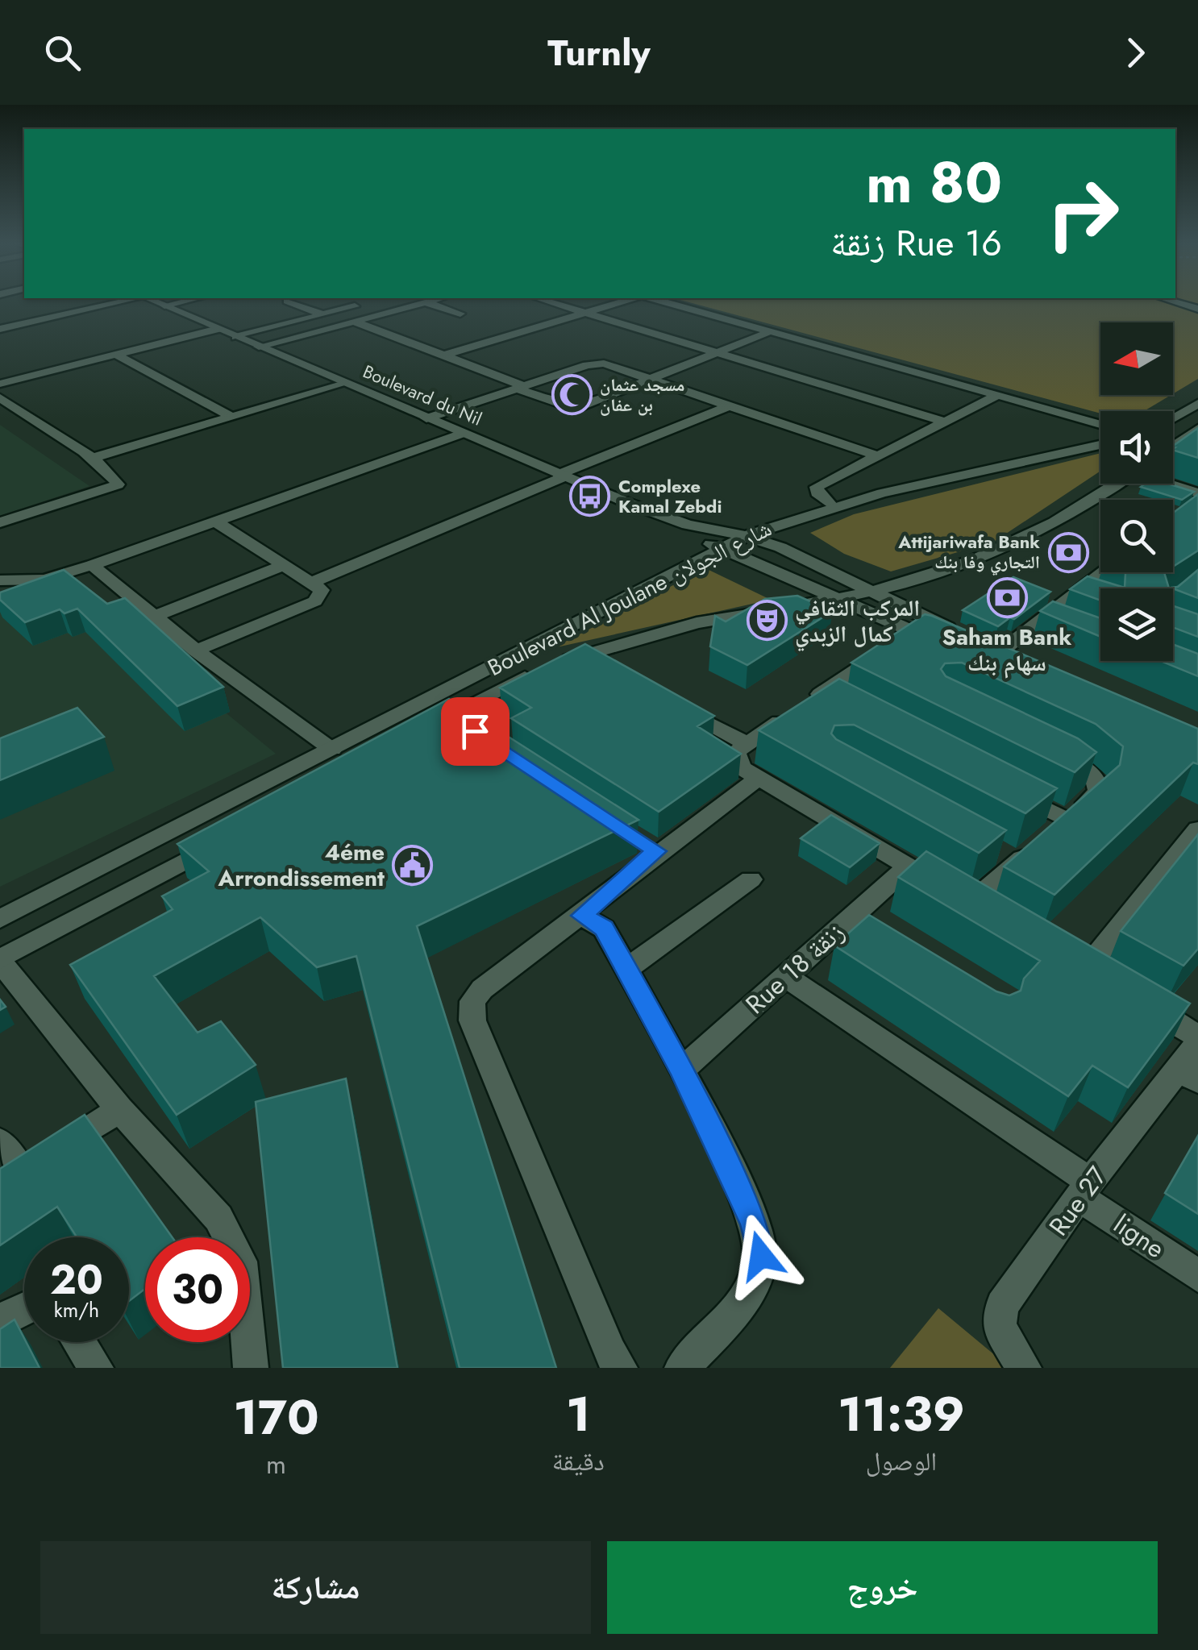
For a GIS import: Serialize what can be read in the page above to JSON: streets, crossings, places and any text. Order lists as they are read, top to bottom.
{
  "streets": {
    "street": [
      "Boulevard du Nil",
      "Boulevard Al Joulane شارع الجولان",
      "Rue 18 زنقة",
      "Rue 27",
      "ligne"
    ]
  },
  "crossings": [
    ["Boulevard du Nil", "Boulevard Al Joulane شارع الجولان"],
    ["Rue 18 زنقة", "ligne"],
    ["Rue 27", "ligne"]
  ],
  "places": {
    "mosque": ["مسجد عثمان بن عفان"],
    "bus stop": ["Complexe Kamal Zebdi"],
    "bank": ["Attijariwafa Bank التجاري وفا بنك", "Saham Bank سهام بنك"],
    "theatre": ["المركب الثقافي كمال الزبدي"],
    "public building": ["4éme Arrondissement"]
  },
  "north": "left",
  "page": {
    "header": "Turnly",
    "turn": ["80 m", "Rue 16 زنقة"],
    "speed": "20 km/h",
    "limit": "30",
    "eta": [
      "11:39",
      "الوصول",
      "1",
      "دقيقة",
      "170",
      "m"
    ],
    "buttons": ["خروج", "مشاركة"]
  }
}
